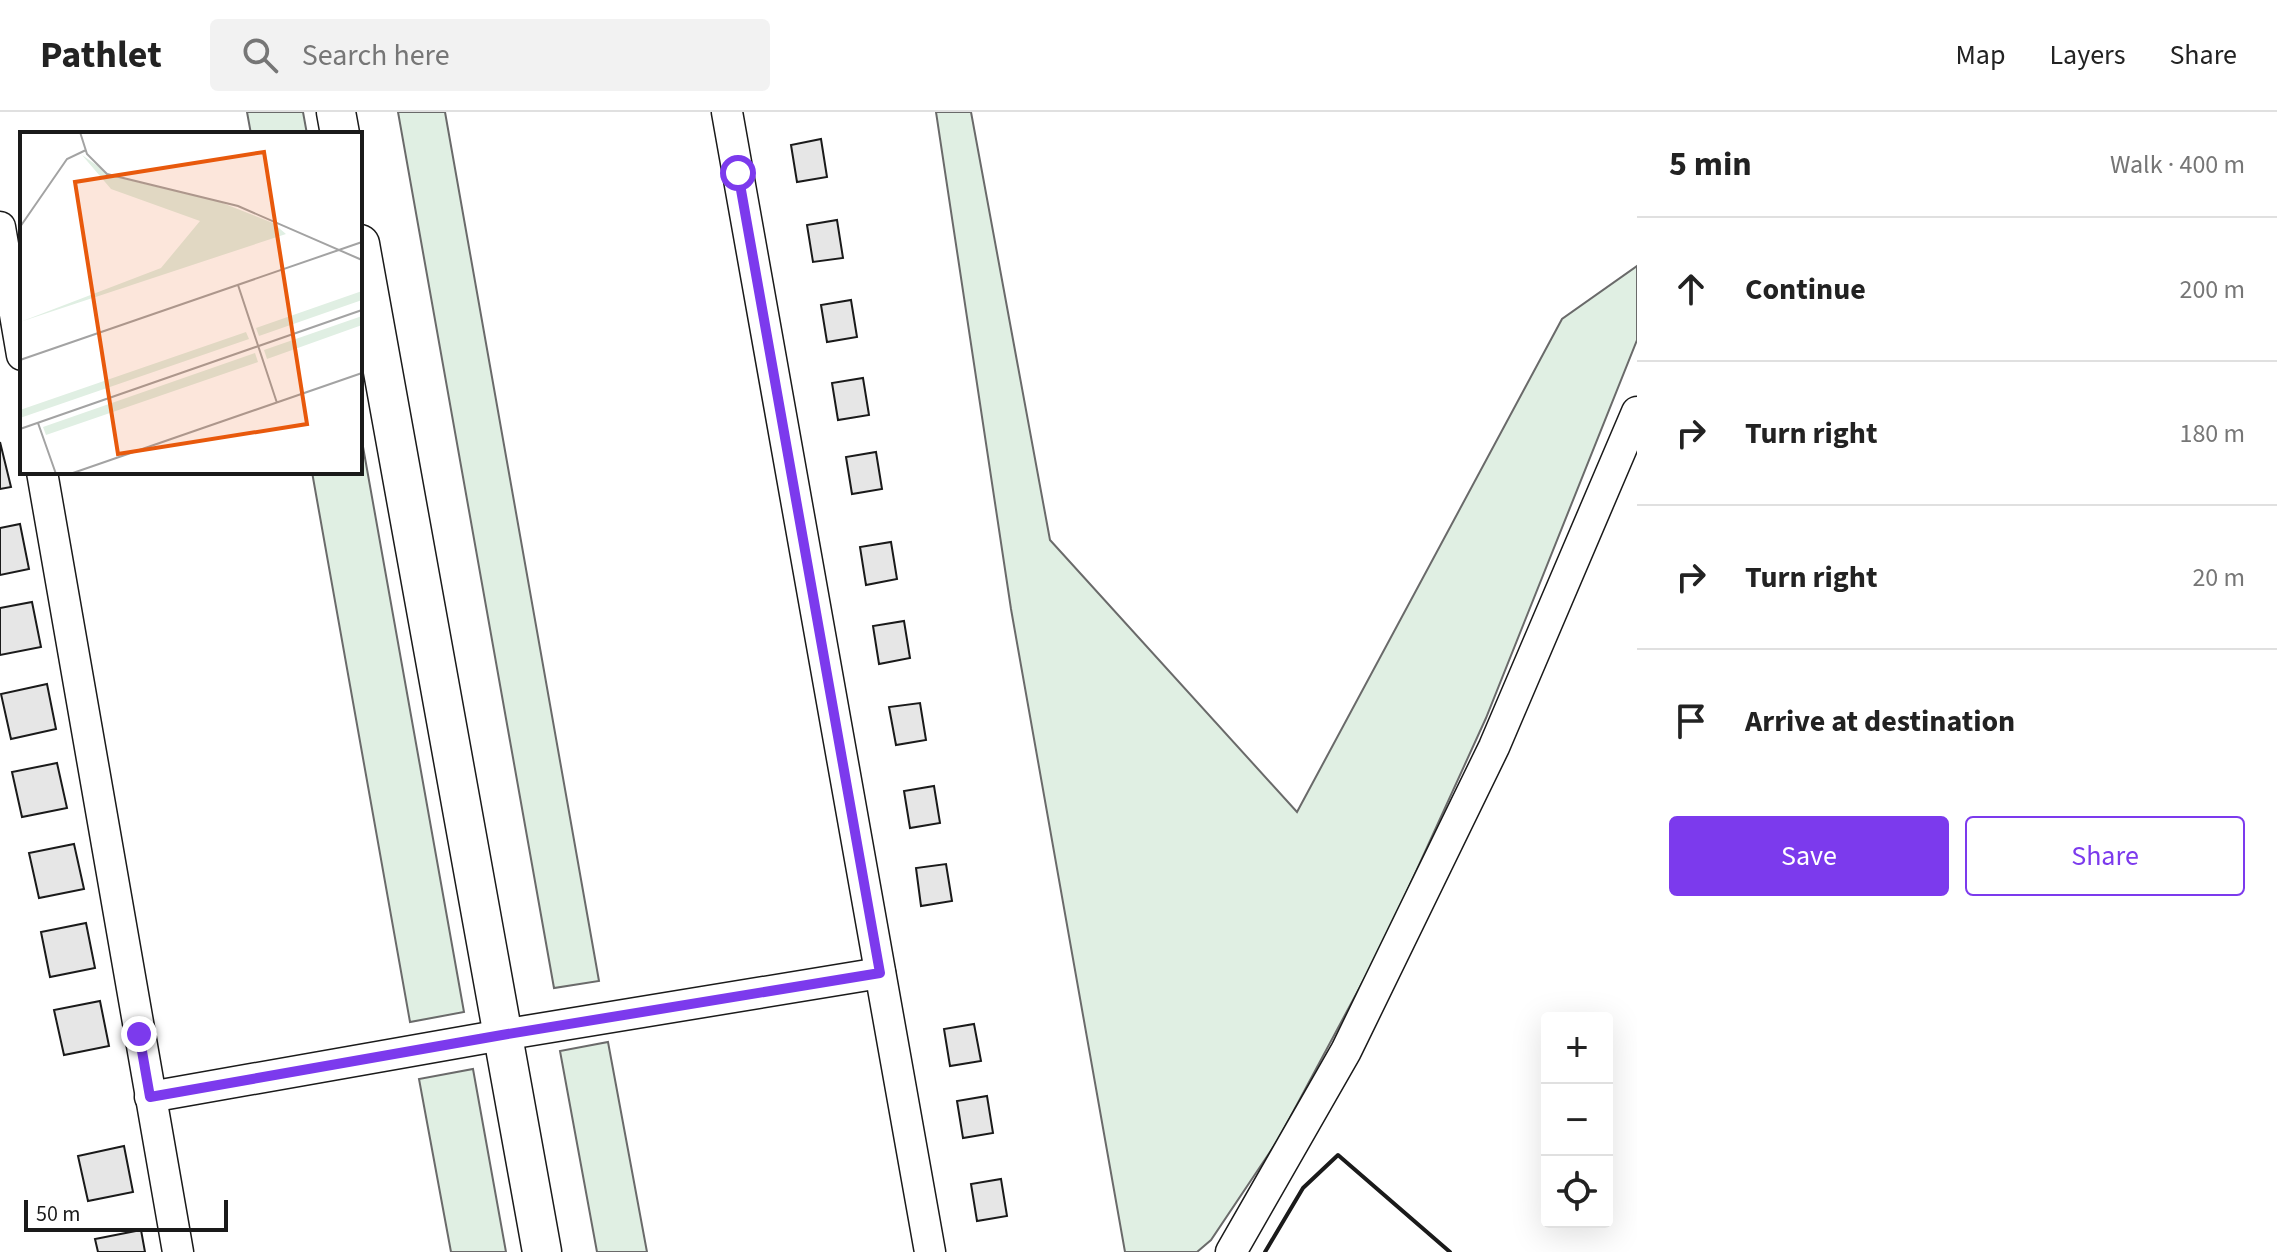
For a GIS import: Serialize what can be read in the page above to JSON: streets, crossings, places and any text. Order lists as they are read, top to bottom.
{
  "scale_bar": "50 m",
  "page": {
    "header": "Pathlet",
    "search": "Search here",
    "nav": ["Map", "Layers", "Share"],
    "heading": ["5 min", "Walk · 400 m"],
    "list": [
      ["Continue", "200 m"],
      ["Turn right", "180 m"],
      ["Turn right", "20 m"],
      "Arrive at destination"
    ],
    "buttons": ["Save", "Share"],
    "map_buttons": ["+", "−"],
    "scale": "50 m"
  }
}
